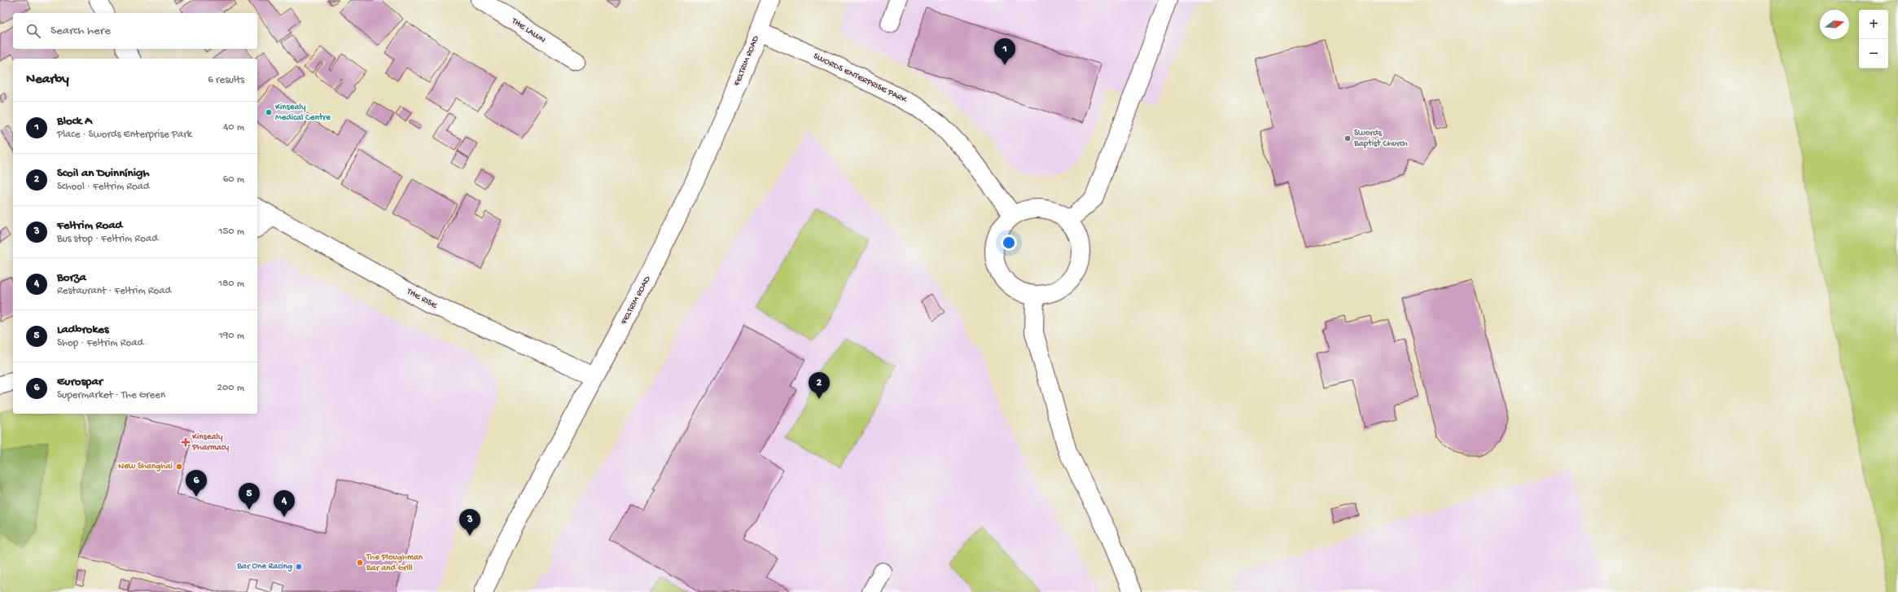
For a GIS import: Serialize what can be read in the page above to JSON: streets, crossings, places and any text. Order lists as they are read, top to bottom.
{
  "streets": {
    "street": [
      "THE LAWN",
      "FELTRIM ROAD",
      "SWORDS ENTERPRISE PARK",
      "THE RISE"
    ]
  },
  "crossings": [
    ["FELTRIM ROAD", "SWORDS ENTERPRISE PARK"],
    ["FELTRIM ROAD", "THE RISE"]
  ],
  "places": {
    "other": [
      "Kinsealy Medical Centre",
      "Swords Baptist Church",
      "New Shanghai",
      "The Ploughman Bar and Grill",
      "Bar One Racing"
    ],
    "health": ["Kinsealy Pharmacy"]
  },
  "north": "right",
  "page": {
    "map_buttons": ["+", "−"],
    "search": "Search here",
    "pins": [
      "1",
      "2",
      "6",
      "5",
      "4",
      "3"
    ],
    "heading": ["Nearby", "6 results"],
    "list": [
      {
        "mark": "1",
        "name": "Block A",
        "note": "Place · Swords Enterprise Park",
        "value": "40 m"
      },
      {
        "mark": "2",
        "name": "Scoil an Duinnínigh",
        "note": "School · Feltrim Road",
        "value": "60 m"
      },
      {
        "mark": "3",
        "name": "Feltrim Road",
        "note": "Bus stop · Feltrim Road",
        "value": "150 m"
      },
      {
        "mark": "4",
        "name": "Borza",
        "note": "Restaurant · Feltrim Road",
        "value": "180 m"
      },
      {
        "mark": "5",
        "name": "Ladbrokes",
        "note": "Shop · Feltrim Road",
        "value": "190 m"
      },
      {
        "mark": "6",
        "name": "Eurospar",
        "note": "Supermarket · The Green",
        "value": "200 m"
      }
    ]
  }
}
